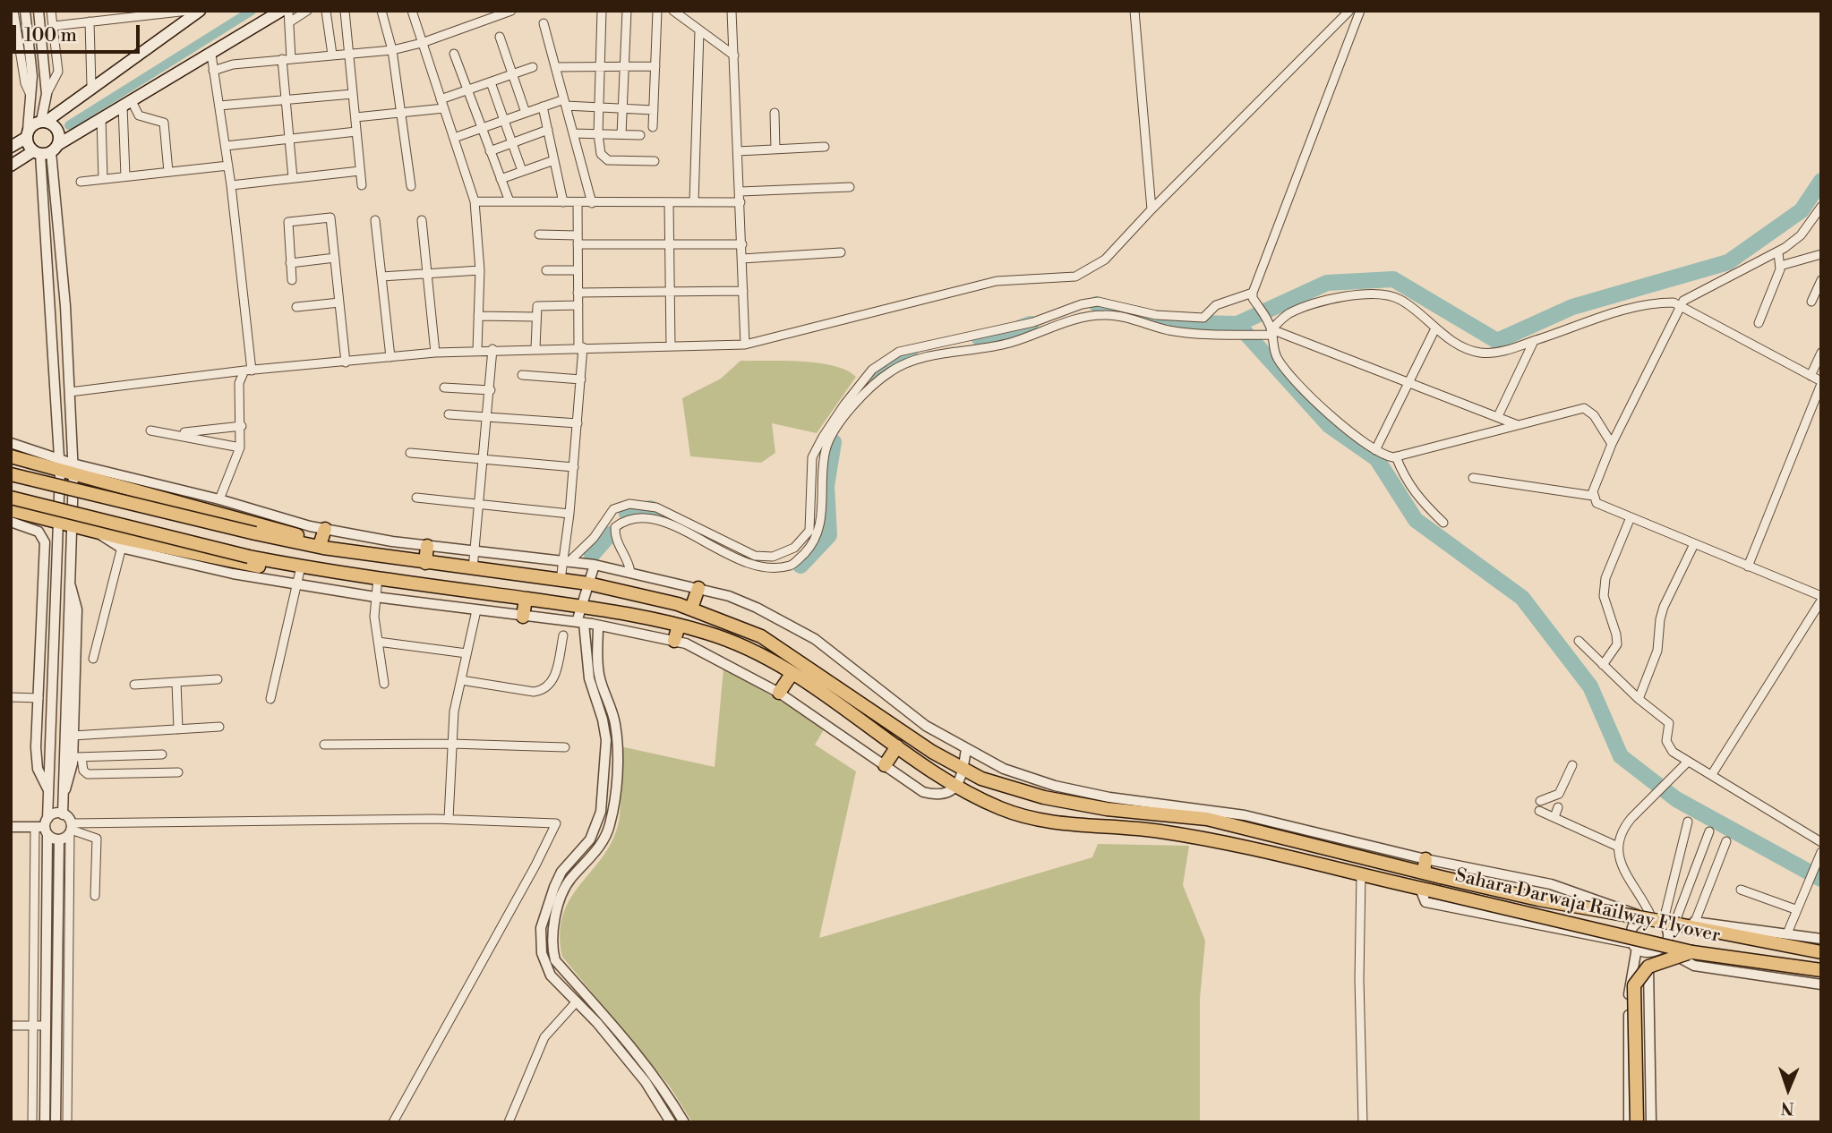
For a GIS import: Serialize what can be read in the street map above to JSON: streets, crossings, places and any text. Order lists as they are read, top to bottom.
{
  "streets": {
    "highway": ["Sahara Darwaja Railway Flyover"]
  },
  "scale_bar": "100 m",
  "north": "bottom"
}
